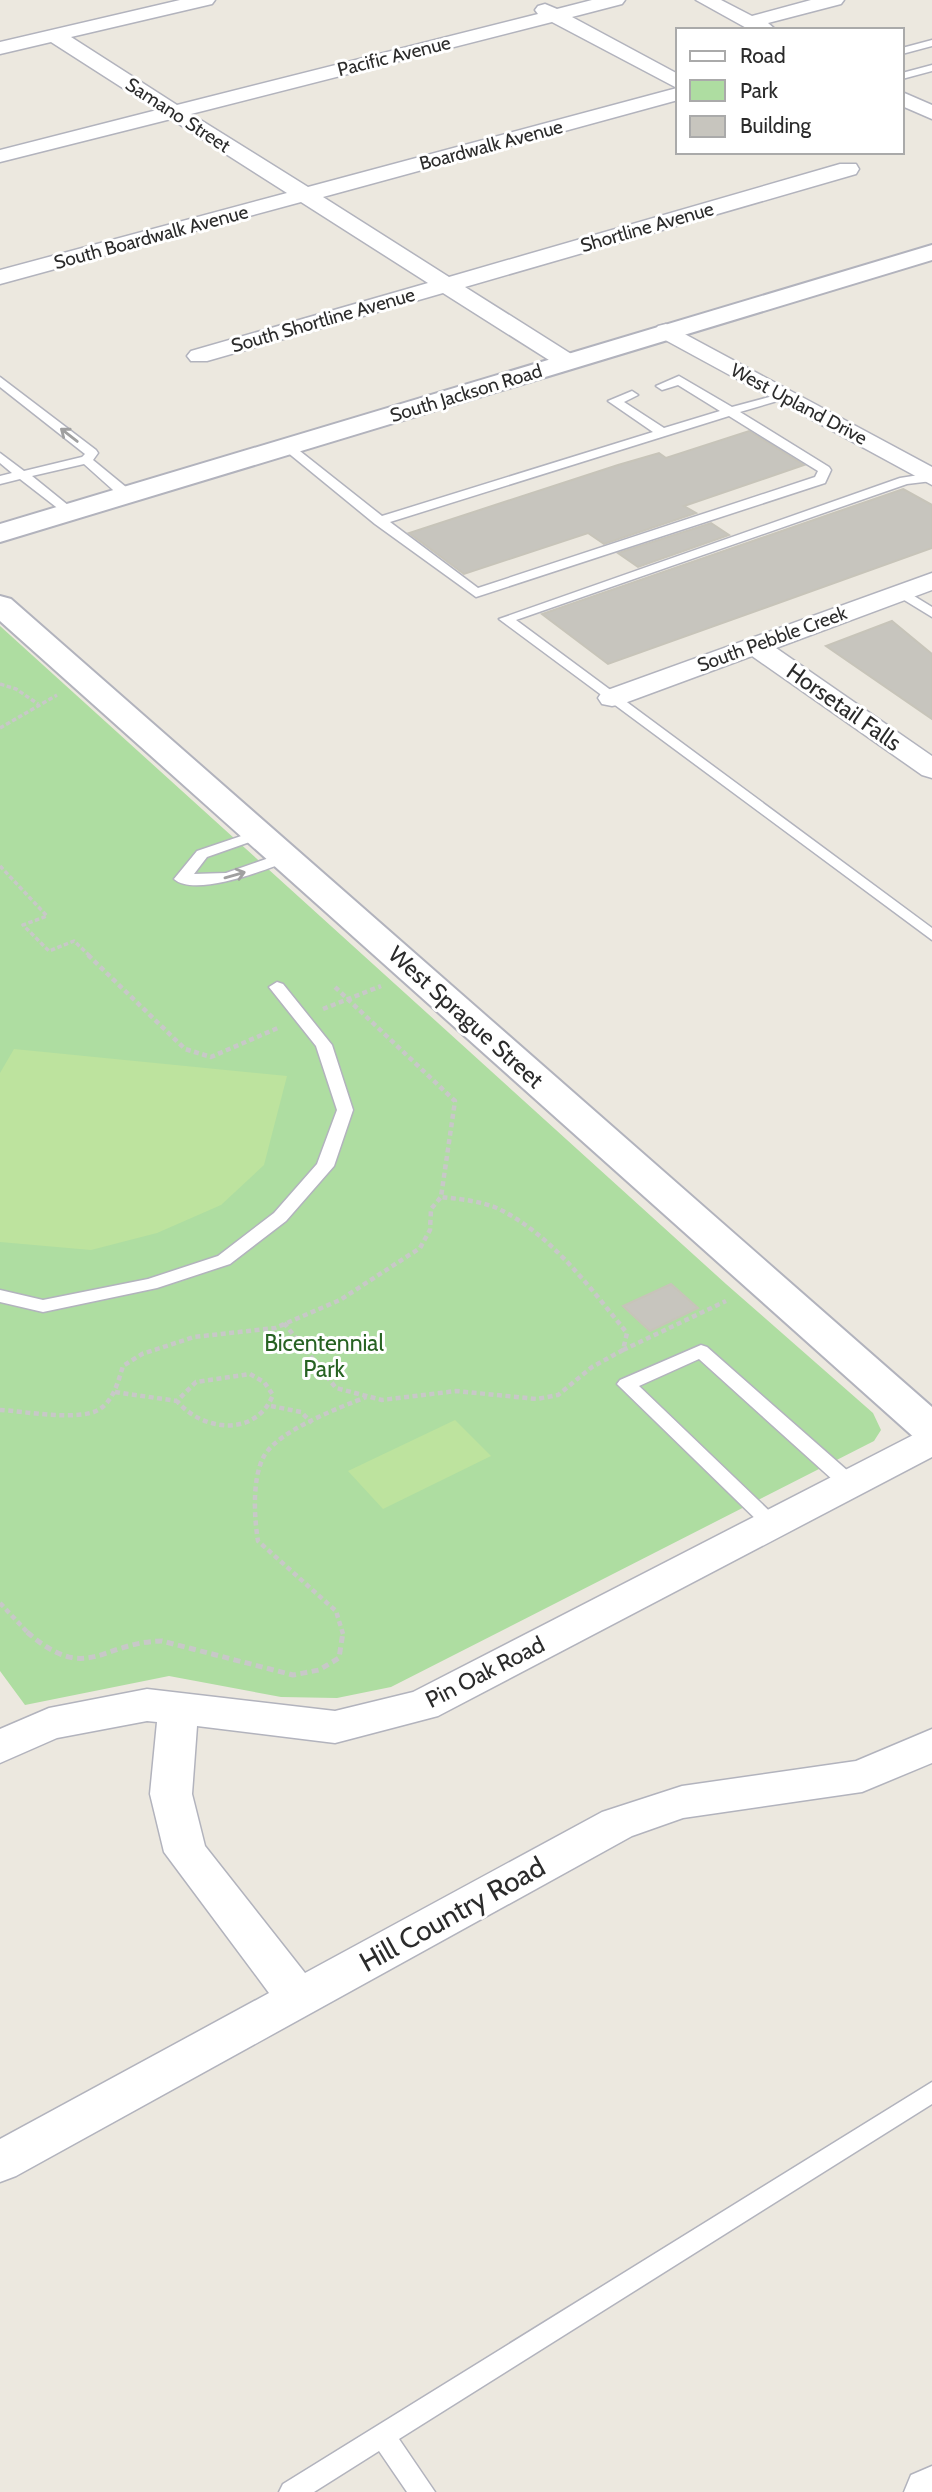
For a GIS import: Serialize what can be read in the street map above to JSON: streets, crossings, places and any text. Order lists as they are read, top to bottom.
{
  "streets": {
    "street": [
      "Pacific Avenue",
      "Samano Street",
      "Boardwalk Avenue",
      "Shortline Avenue",
      "South Boardwalk Avenue",
      "South Shortline Avenue",
      "South Jackson Road",
      "West Upland Drive",
      "South Pebble Creek",
      "Horsetail Falls",
      "West Sprague Street",
      "Pin Oak Road",
      "Hill Country Road"
    ]
  },
  "crossings": [
    ["Pacific Avenue", "Samano Street"],
    ["Samano Street", "Boardwalk Avenue"],
    ["Samano Street", "Shortline Avenue"],
    ["Samano Street", "South Boardwalk Avenue"],
    ["Samano Street", "South Shortline Avenue"],
    ["Samano Street", "South Jackson Road"],
    ["Boardwalk Avenue", "South Boardwalk Avenue"],
    ["Shortline Avenue", "South Shortline Avenue"],
    ["South Jackson Road", "West Upland Drive"],
    ["South Pebble Creek", "Horsetail Falls"]
  ],
  "parks": ["Bicentennial Park"],
  "legend": ["Road", "Park", "Building"]
}
